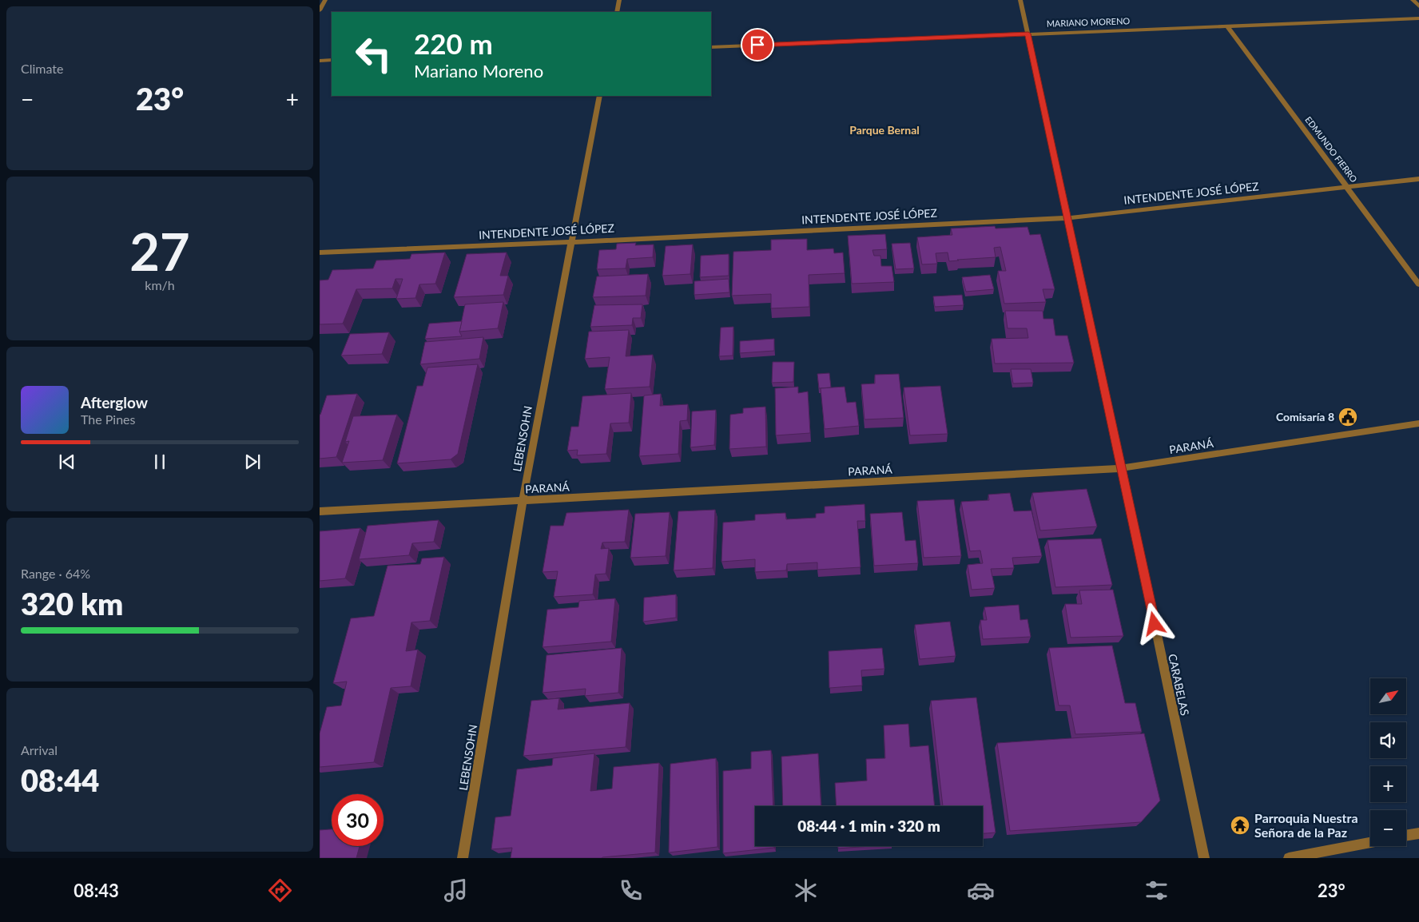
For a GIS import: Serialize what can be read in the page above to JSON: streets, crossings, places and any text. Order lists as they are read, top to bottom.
{
  "streets": {
    "street": [
      "MARIANO MORENO",
      "EDMUNDO FIERRO",
      "INTENDENTE JOSÉ LÓPEZ",
      "LEBENSOHN",
      "PARANÁ",
      "CARABELAS"
    ]
  },
  "crossings": [
    ["MARIANO MORENO", "EDMUNDO FIERRO"],
    ["MARIANO MORENO", "CARABELAS"],
    ["EDMUNDO FIERRO", "INTENDENTE JOSÉ LÓPEZ"],
    ["INTENDENTE JOSÉ LÓPEZ", "LEBENSOHN"],
    ["INTENDENTE JOSÉ LÓPEZ", "CARABELAS"],
    ["LEBENSOHN", "PARANÁ"],
    ["PARANÁ", "CARABELAS"]
  ],
  "districts": ["Parque Bernal"],
  "places": {
    "public building": ["Comisaría 8"],
    "temple": ["Parroquia Nuestra Señora de la Paz"]
  },
  "north": "top right",
  "page": {
    "tile": [
      "Climate",
      ["27", "km/h"],
      ["Range · 64%", "320 km"],
      ["Arrival", "08:44"]
    ],
    "turn": ["220 m", "Mariano Moreno"],
    "heat": ["−", "23°", "+"],
    "song": ["Afterglow", "The Pines"],
    "map_buttons": ["+", "−"],
    "limit": "30",
    "trip": "08:44 · 1 min · 320 m",
    "tabs": ["08:43", "23°"]
  }
}
